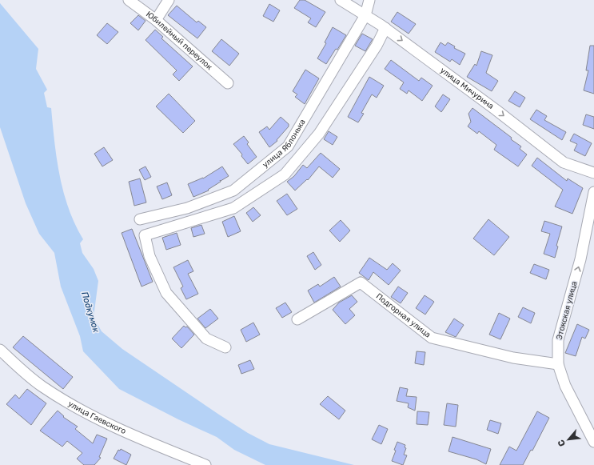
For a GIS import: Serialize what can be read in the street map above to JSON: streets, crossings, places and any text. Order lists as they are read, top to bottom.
{
  "streets": {
    "street": [
      "Юбилейный переулок",
      "улица Мичурина",
      "улица Яблонька",
      "Этокская улица",
      "Подгорная улица",
      "улица Гаевского"
    ]
  },
  "crossings": [
    ["улица Мичурина", "улица Яблонька"],
    ["Этокская улица", "Подгорная улица"]
  ],
  "one_way": ["улица Мичурина", "Этокская улица"],
  "water": ["Подкумок"],
  "north": "bottom left"
}
